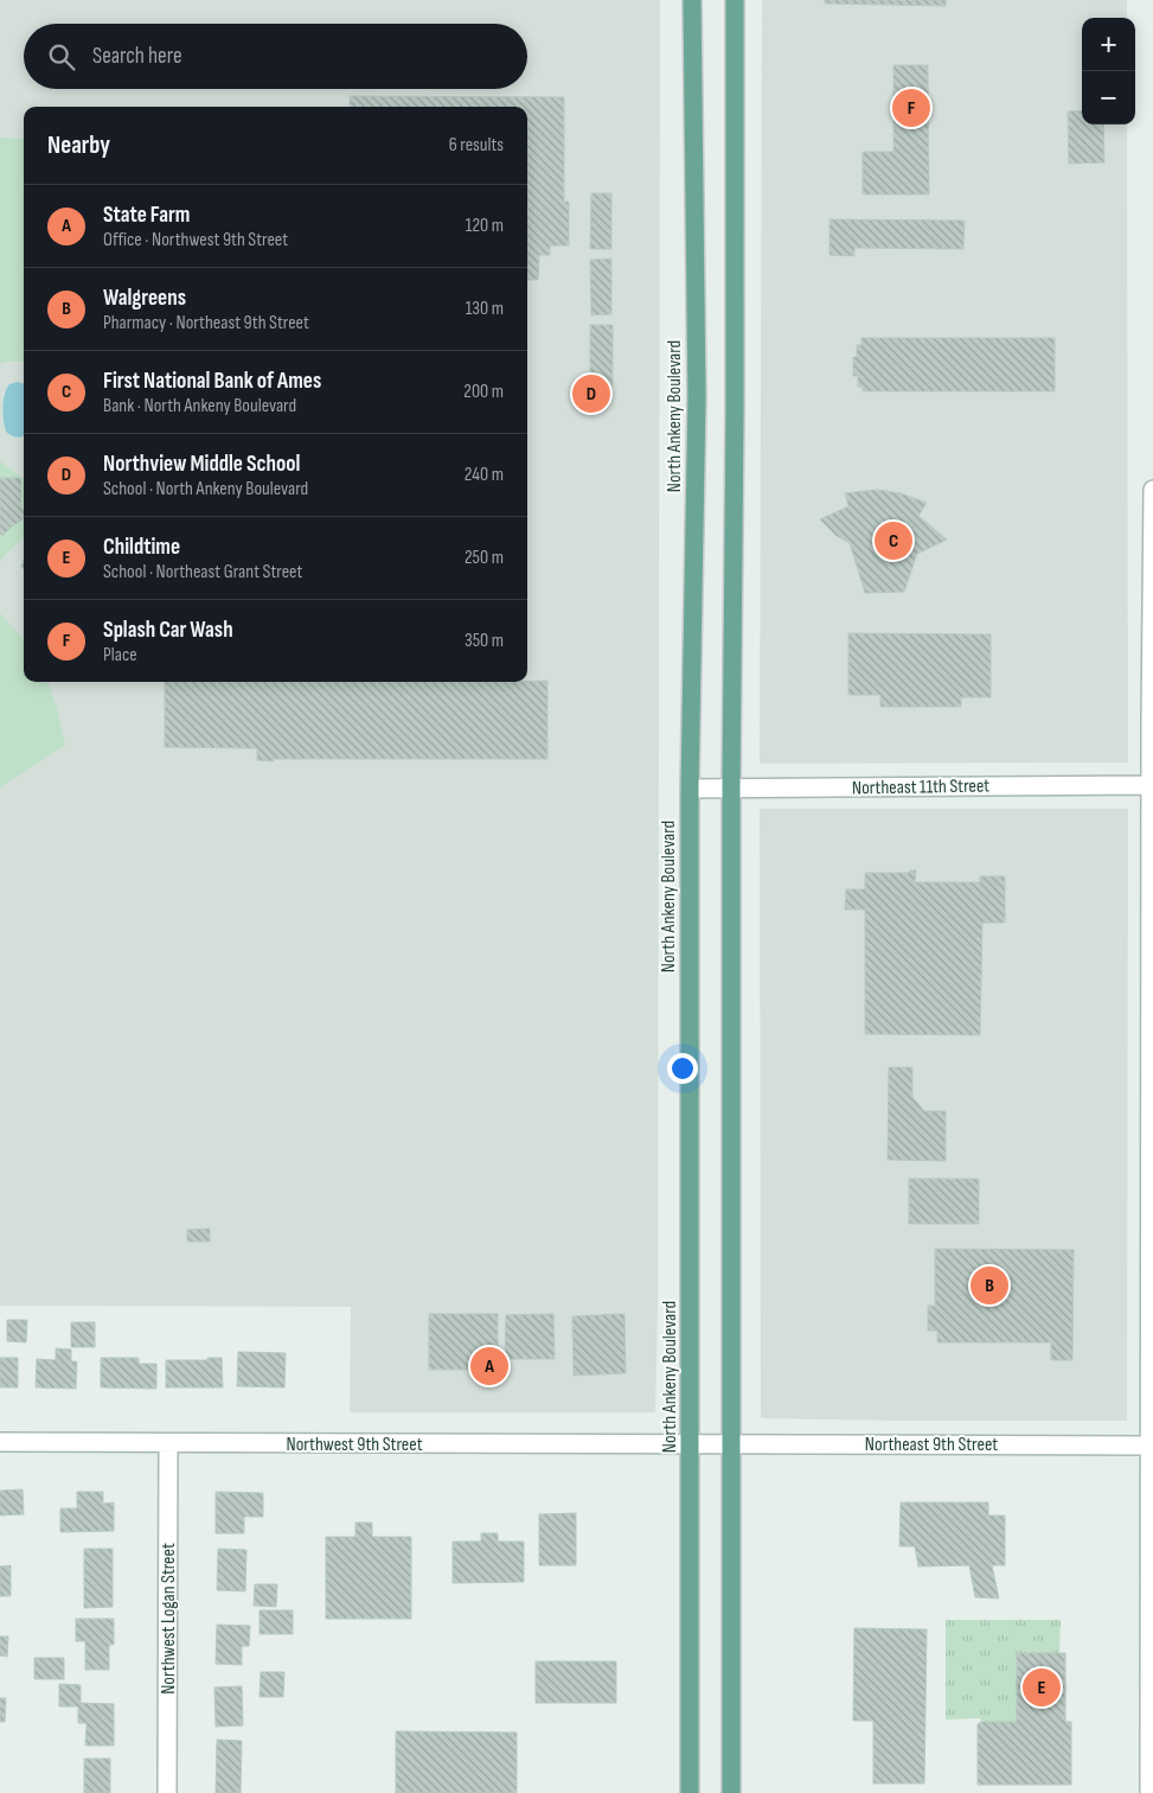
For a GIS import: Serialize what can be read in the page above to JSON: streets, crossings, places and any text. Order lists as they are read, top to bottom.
{
  "streets": {
    "main road": ["North Ankeny Boulevard"],
    "street": [
      "Northeast 11th Street",
      "Northwest 9th Street",
      "Northeast 9th Street",
      "Northwest Logan Street"
    ]
  },
  "crossings": [
    ["North Ankeny Boulevard", "Northeast 11th Street"],
    ["North Ankeny Boulevard", "Northwest 9th Street"],
    ["Northwest 9th Street", "Northeast 9th Street"],
    ["Northwest 9th Street", "Northwest Logan Street"]
  ],
  "page": {
    "map_buttons": ["+", "−"],
    "search": "Search here",
    "pins": [
      "F",
      "D",
      "C",
      "B",
      "A",
      "E"
    ],
    "heading": ["Nearby", "6 results"],
    "list": [
      {
        "mark": "A",
        "name": "State Farm",
        "note": "Office · Northwest 9th Street",
        "value": "120 m"
      },
      {
        "mark": "B",
        "name": "Walgreens",
        "note": "Pharmacy · Northeast 9th Street",
        "value": "130 m"
      },
      {
        "mark": "C",
        "name": "First National Bank of Ames",
        "note": "Bank · North Ankeny Boulevard",
        "value": "200 m"
      },
      {
        "mark": "D",
        "name": "Northview Middle School",
        "note": "School · North Ankeny Boulevard",
        "value": "240 m"
      },
      {
        "mark": "E",
        "name": "Childtime",
        "note": "School · Northeast Grant Street",
        "value": "250 m"
      },
      {
        "mark": "F",
        "name": "Splash Car Wash",
        "note": "Place",
        "value": "350 m"
      }
    ]
  }
}
